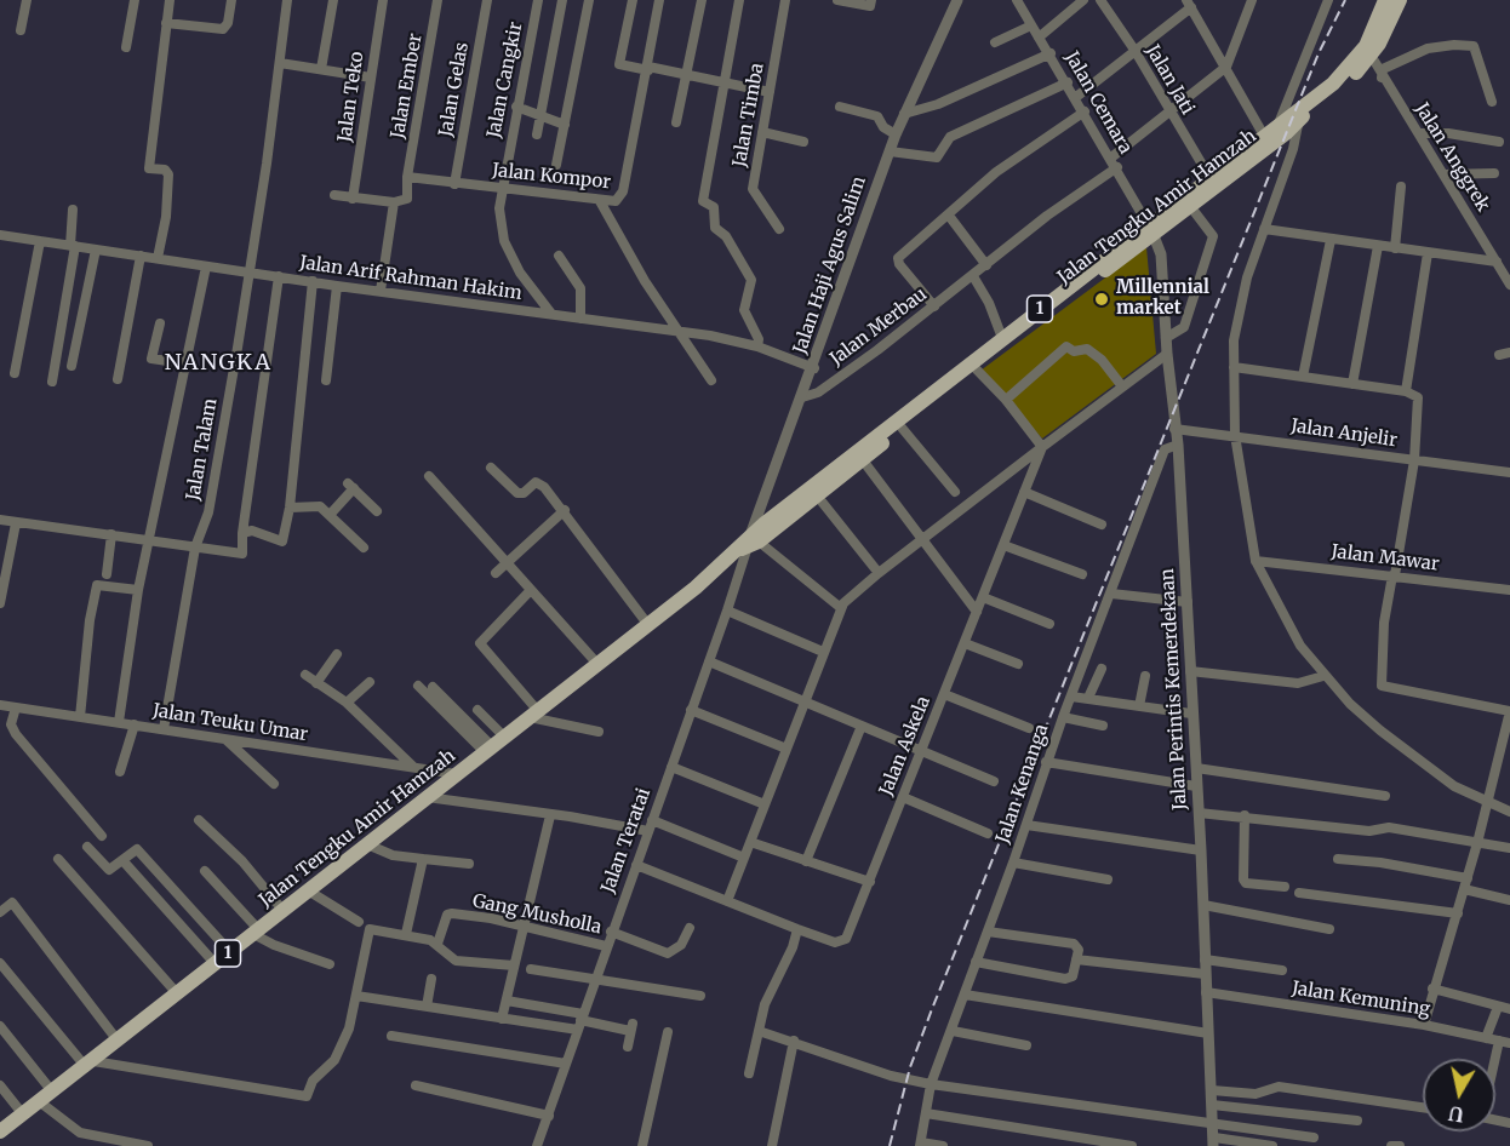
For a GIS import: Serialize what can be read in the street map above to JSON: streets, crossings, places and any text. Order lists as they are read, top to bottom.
{
  "streets": {
    "main road": ["Jalan Tengku Amir Hamzah", "1"],
    "street": [
      "Jalan Cangkir",
      "Jalan Jati",
      "Jalan Ember",
      "Jalan Gelas",
      "Jalan Teko",
      "Jalan Cemara",
      "Jalan Timba",
      "Jalan Anggrek",
      "Jalan Kompor",
      "Jalan Haji Agus Salim",
      "Jalan Arif Rahman Hakim",
      "Jalan Merbau",
      "Jalan Anjelir",
      "Jalan Talam",
      "Jalan Mawar",
      "Jalan Perintis Kemerdekaan",
      "Jalan Teuku Umar",
      "Jalan Askela",
      "Jalan Kenanga",
      "Jalan Teratai",
      "Gang Musholla",
      "Jalan Kemuning"
    ]
  },
  "crossings": [
    ["Jalan Cangkir", "Jalan Kompor"],
    ["Jalan Cangkir", "Jalan Arif Rahman Hakim"],
    ["Jalan Jati", "Jalan Tengku Amir Hamzah"],
    ["Jalan Ember", "Jalan Kompor"],
    ["Jalan Gelas", "Jalan Kompor"],
    ["Jalan Cemara", "Jalan Tengku Amir Hamzah"],
    ["Jalan Cemara", "Jalan Merbau"],
    ["Jalan Cemara", "Jalan Perintis Kemerdekaan"],
    ["Jalan Anggrek", "Jalan Tengku Amir Hamzah"],
    ["Jalan Tengku Amir Hamzah", "Jalan Haji Agus Salim"],
    ["Jalan Tengku Amir Hamzah", "Jalan Perintis Kemerdekaan"],
    ["Jalan Tengku Amir Hamzah", "Jalan Teuku Umar"],
    ["Jalan Tengku Amir Hamzah", "Jalan Teratai"],
    ["Jalan Haji Agus Salim", "Jalan Arif Rahman Hakim"],
    ["Jalan Haji Agus Salim", "Jalan Merbau"],
    ["Jalan Haji Agus Salim", "Jalan Teratai"],
    ["Jalan Arif Rahman Hakim", "Jalan Talam"],
    ["Jalan Anjelir", "Jalan Perintis Kemerdekaan"],
    ["Jalan Talam", "Jalan Teuku Umar"],
    ["Jalan Perintis Kemerdekaan", "Jalan Kenanga"],
    ["Jalan Perintis Kemerdekaan", "Jalan Kemuning"],
    ["Jalan Askela", "Jalan Teratai"],
    ["Jalan Teratai", "Gang Musholla"]
  ],
  "districts": ["NANGKA"],
  "places": ["Millennial market"],
  "north": "bottom"
}
